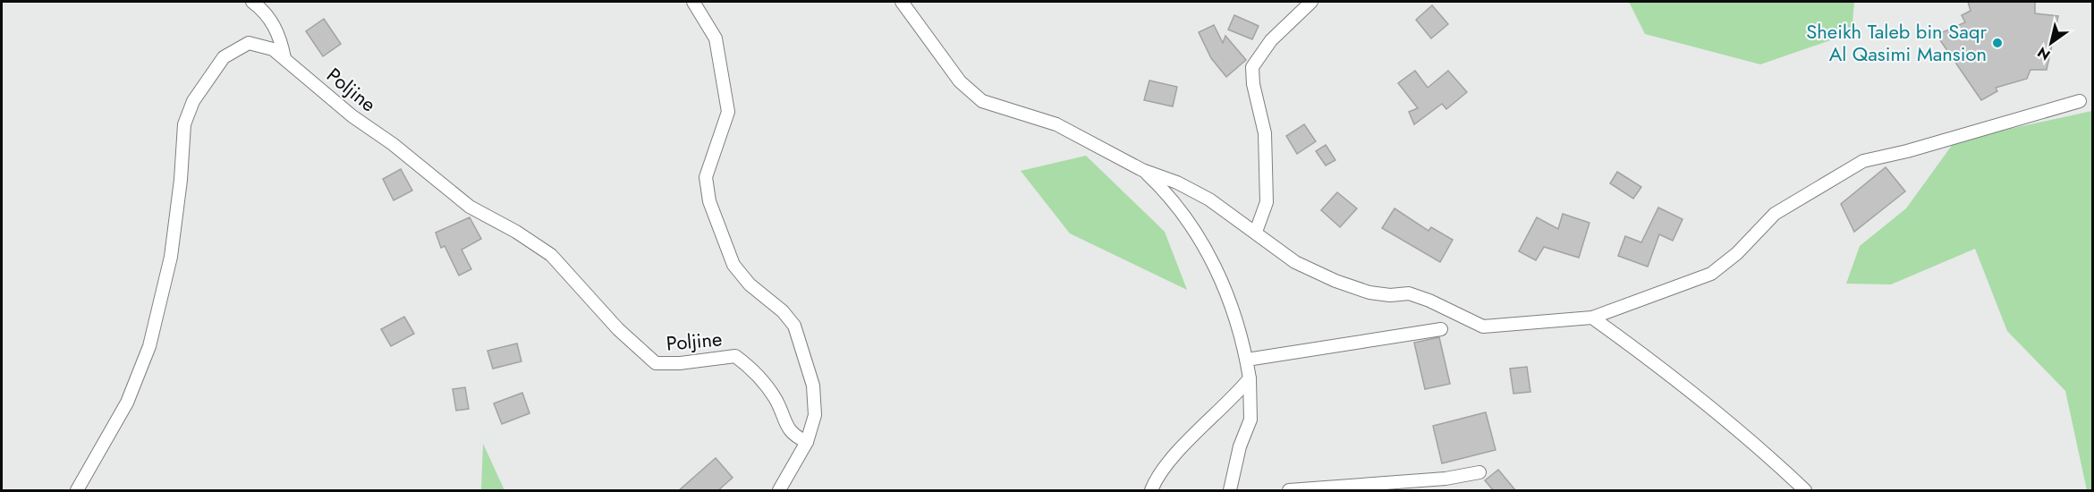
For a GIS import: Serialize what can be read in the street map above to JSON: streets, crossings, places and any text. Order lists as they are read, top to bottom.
{
  "streets": {
    "street": ["Poljine"]
  },
  "places": ["Sheikh Taleb bin Saqr Al Qasimi Mansion"],
  "north": "bottom left"
}
